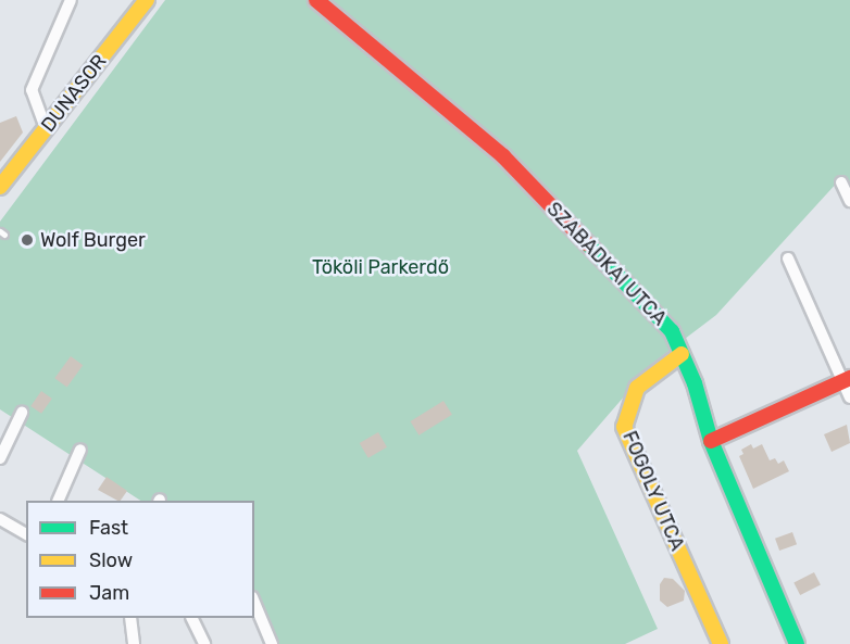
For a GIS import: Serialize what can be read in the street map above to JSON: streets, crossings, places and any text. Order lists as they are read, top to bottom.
{
  "streets": {
    "street": ["DUNASOR", "SZABADKAI UTCA", "FOGOLY UTCA"]
  },
  "crossings": [
    ["SZABADKAI UTCA", "FOGOLY UTCA"]
  ],
  "parks": ["Tököli Parkerdő"],
  "places": ["Wolf Burger"],
  "legend": ["Fast", "Slow", "Jam"]
}
